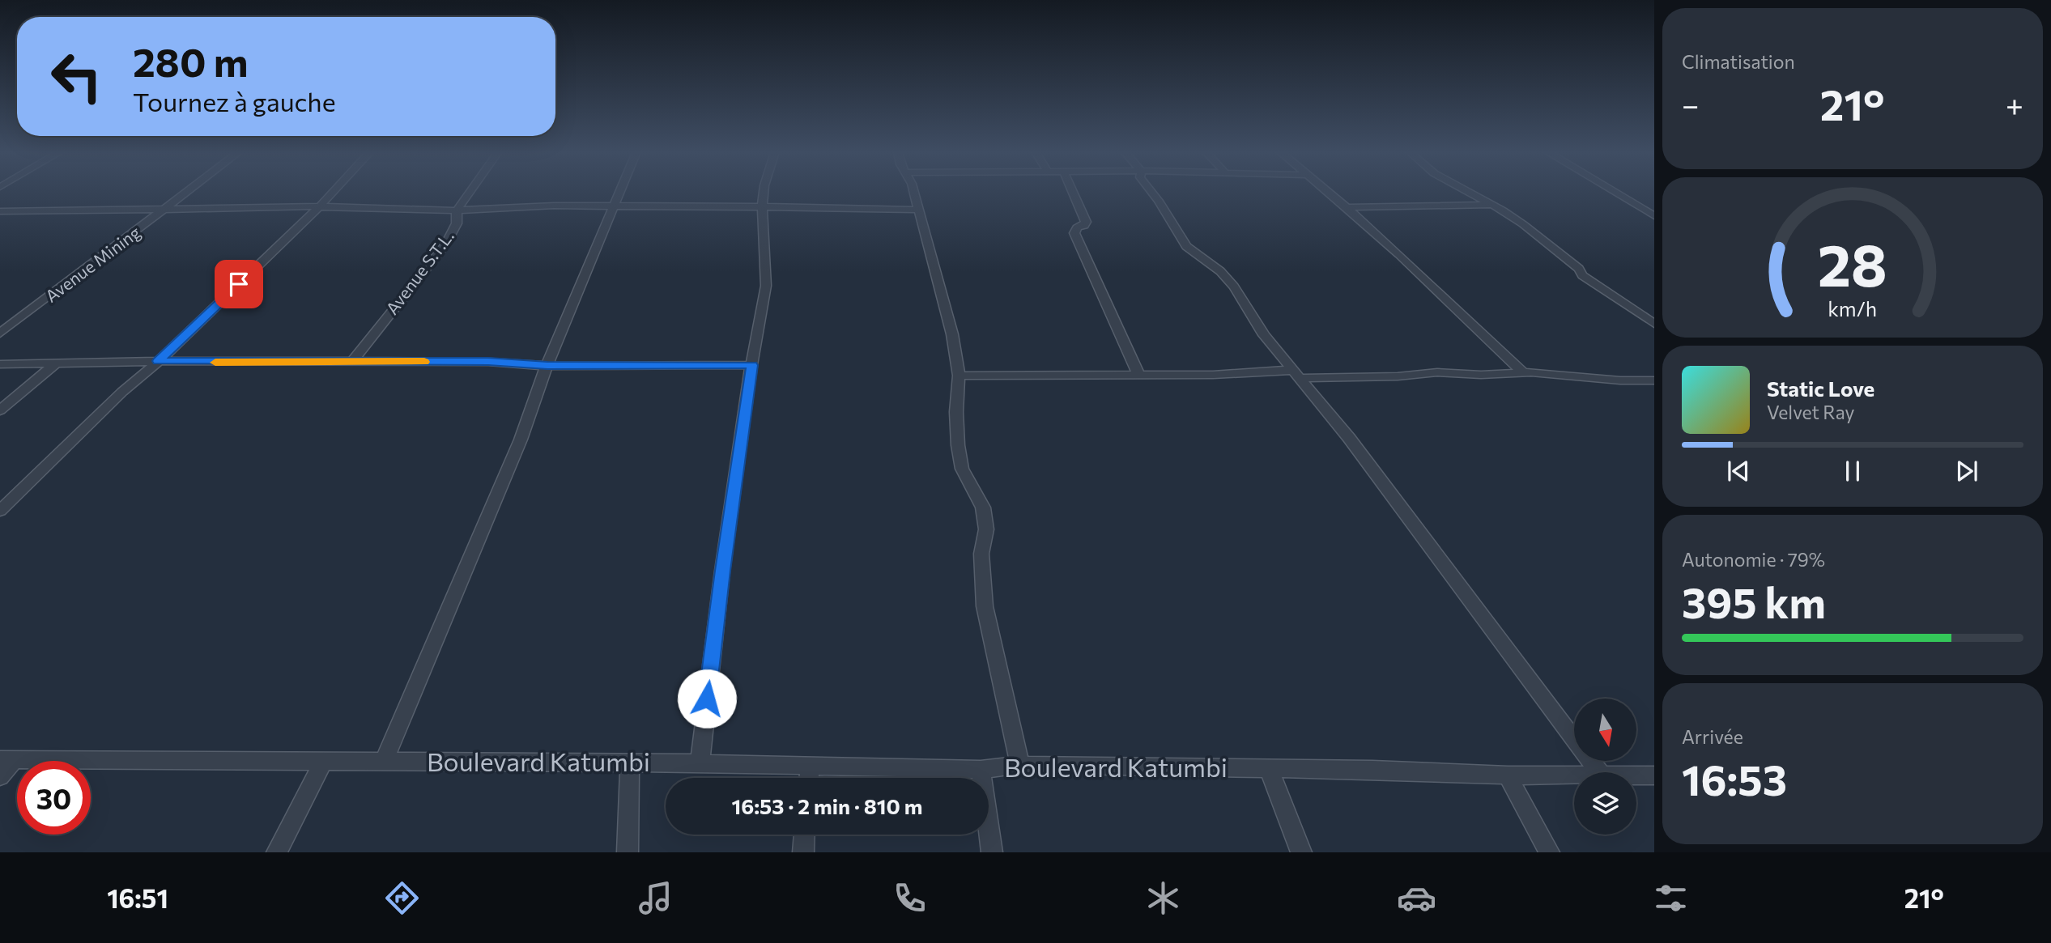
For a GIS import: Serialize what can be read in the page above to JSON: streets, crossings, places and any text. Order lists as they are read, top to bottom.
{
  "streets": {
    "street": ["Avenue Mining", "Avenue S.T.L.", "Boulevard Katumbi"]
  },
  "north": "bottom",
  "page": {
    "tile": [
      "Climatisation",
      ["Autonomie · 79%", "395 km"],
      ["Arrivée", "16:53"]
    ],
    "turn": ["280 m", "Tournez à gauche"],
    "heat": ["−", "21°", "+"],
    "song": ["Static Love", "Velvet Ray"],
    "limit": "30",
    "trip": "16:53 · 2 min · 810 m",
    "tabs": ["16:51", "21°"],
    "gauge": ["28", "km/h"]
  }
}
